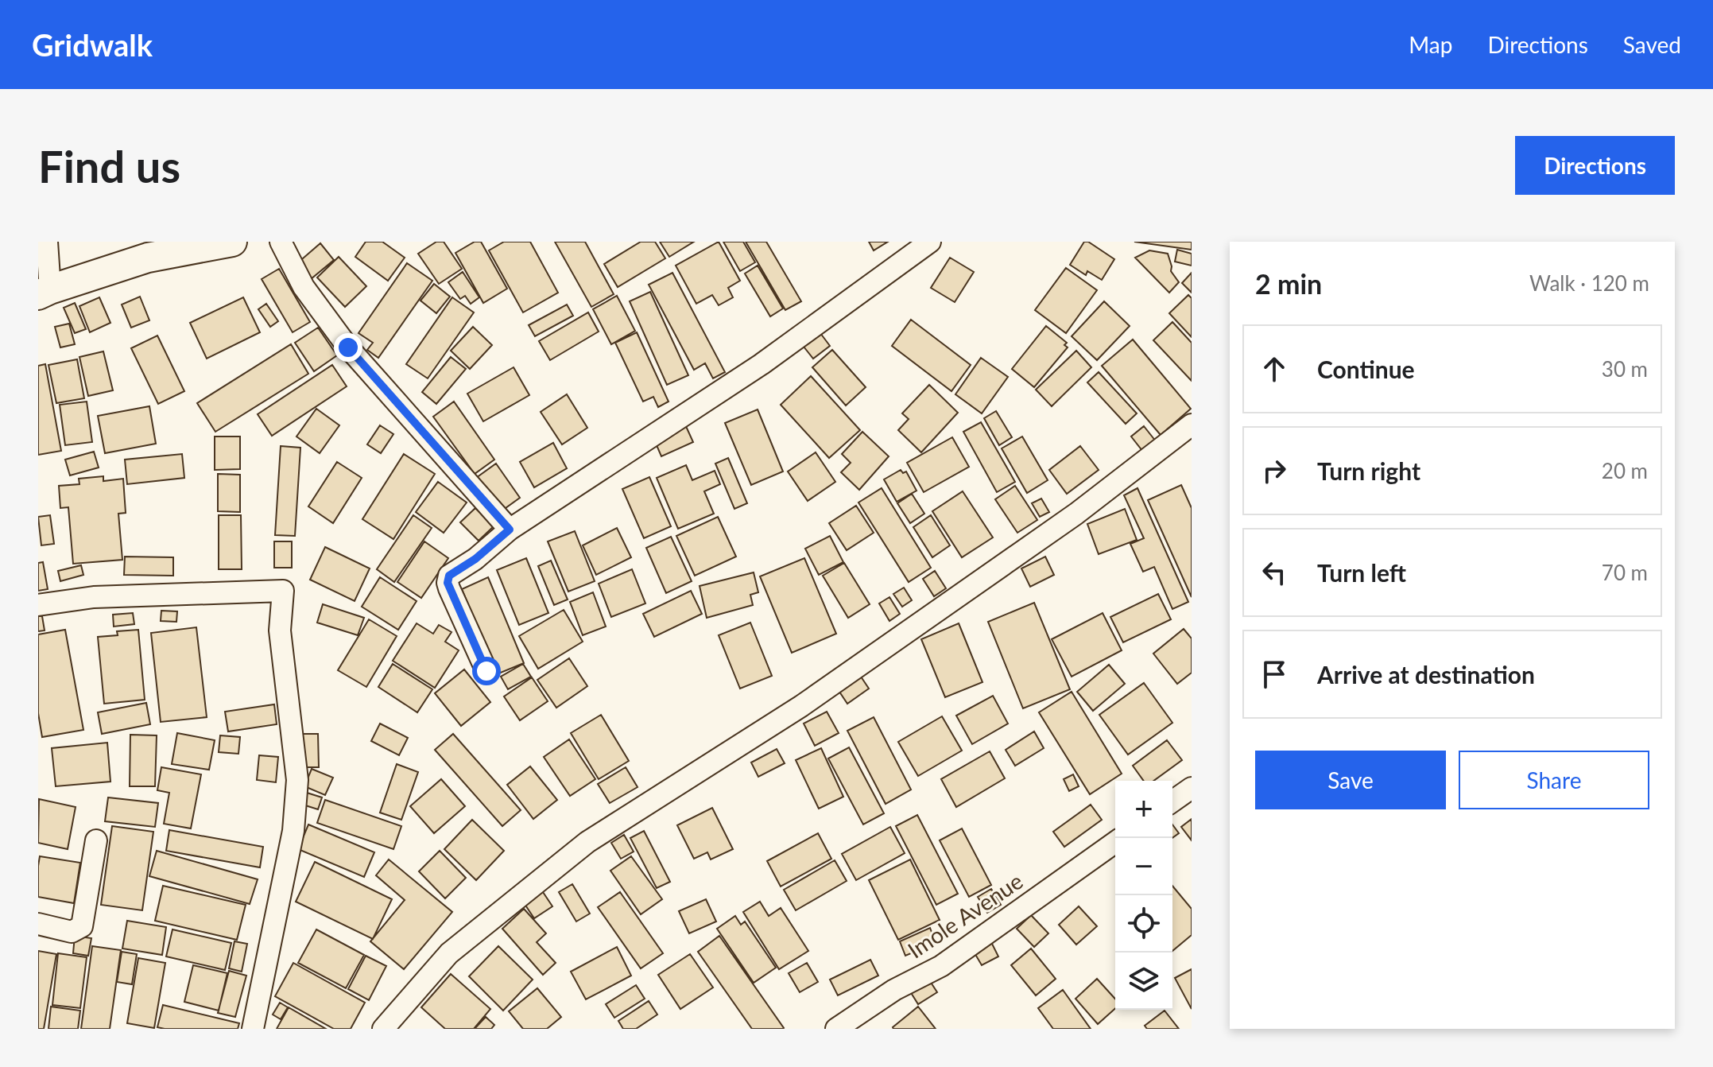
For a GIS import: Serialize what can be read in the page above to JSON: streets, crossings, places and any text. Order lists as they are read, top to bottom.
{
  "streets": {
    "street": ["Imole Avenue"]
  },
  "page": {
    "header": "Gridwalk",
    "nav": ["Map", "Directions", "Saved"],
    "buttons": [
      "Directions",
      ["Save", "Share"]
    ],
    "title": "Find us",
    "heading": ["2 min", "Walk · 120 m"],
    "list": [
      ["Continue", "30 m"],
      ["Turn right", "20 m"],
      ["Turn left", "70 m"],
      "Arrive at destination"
    ],
    "map_buttons": ["+", "−"]
  }
}
